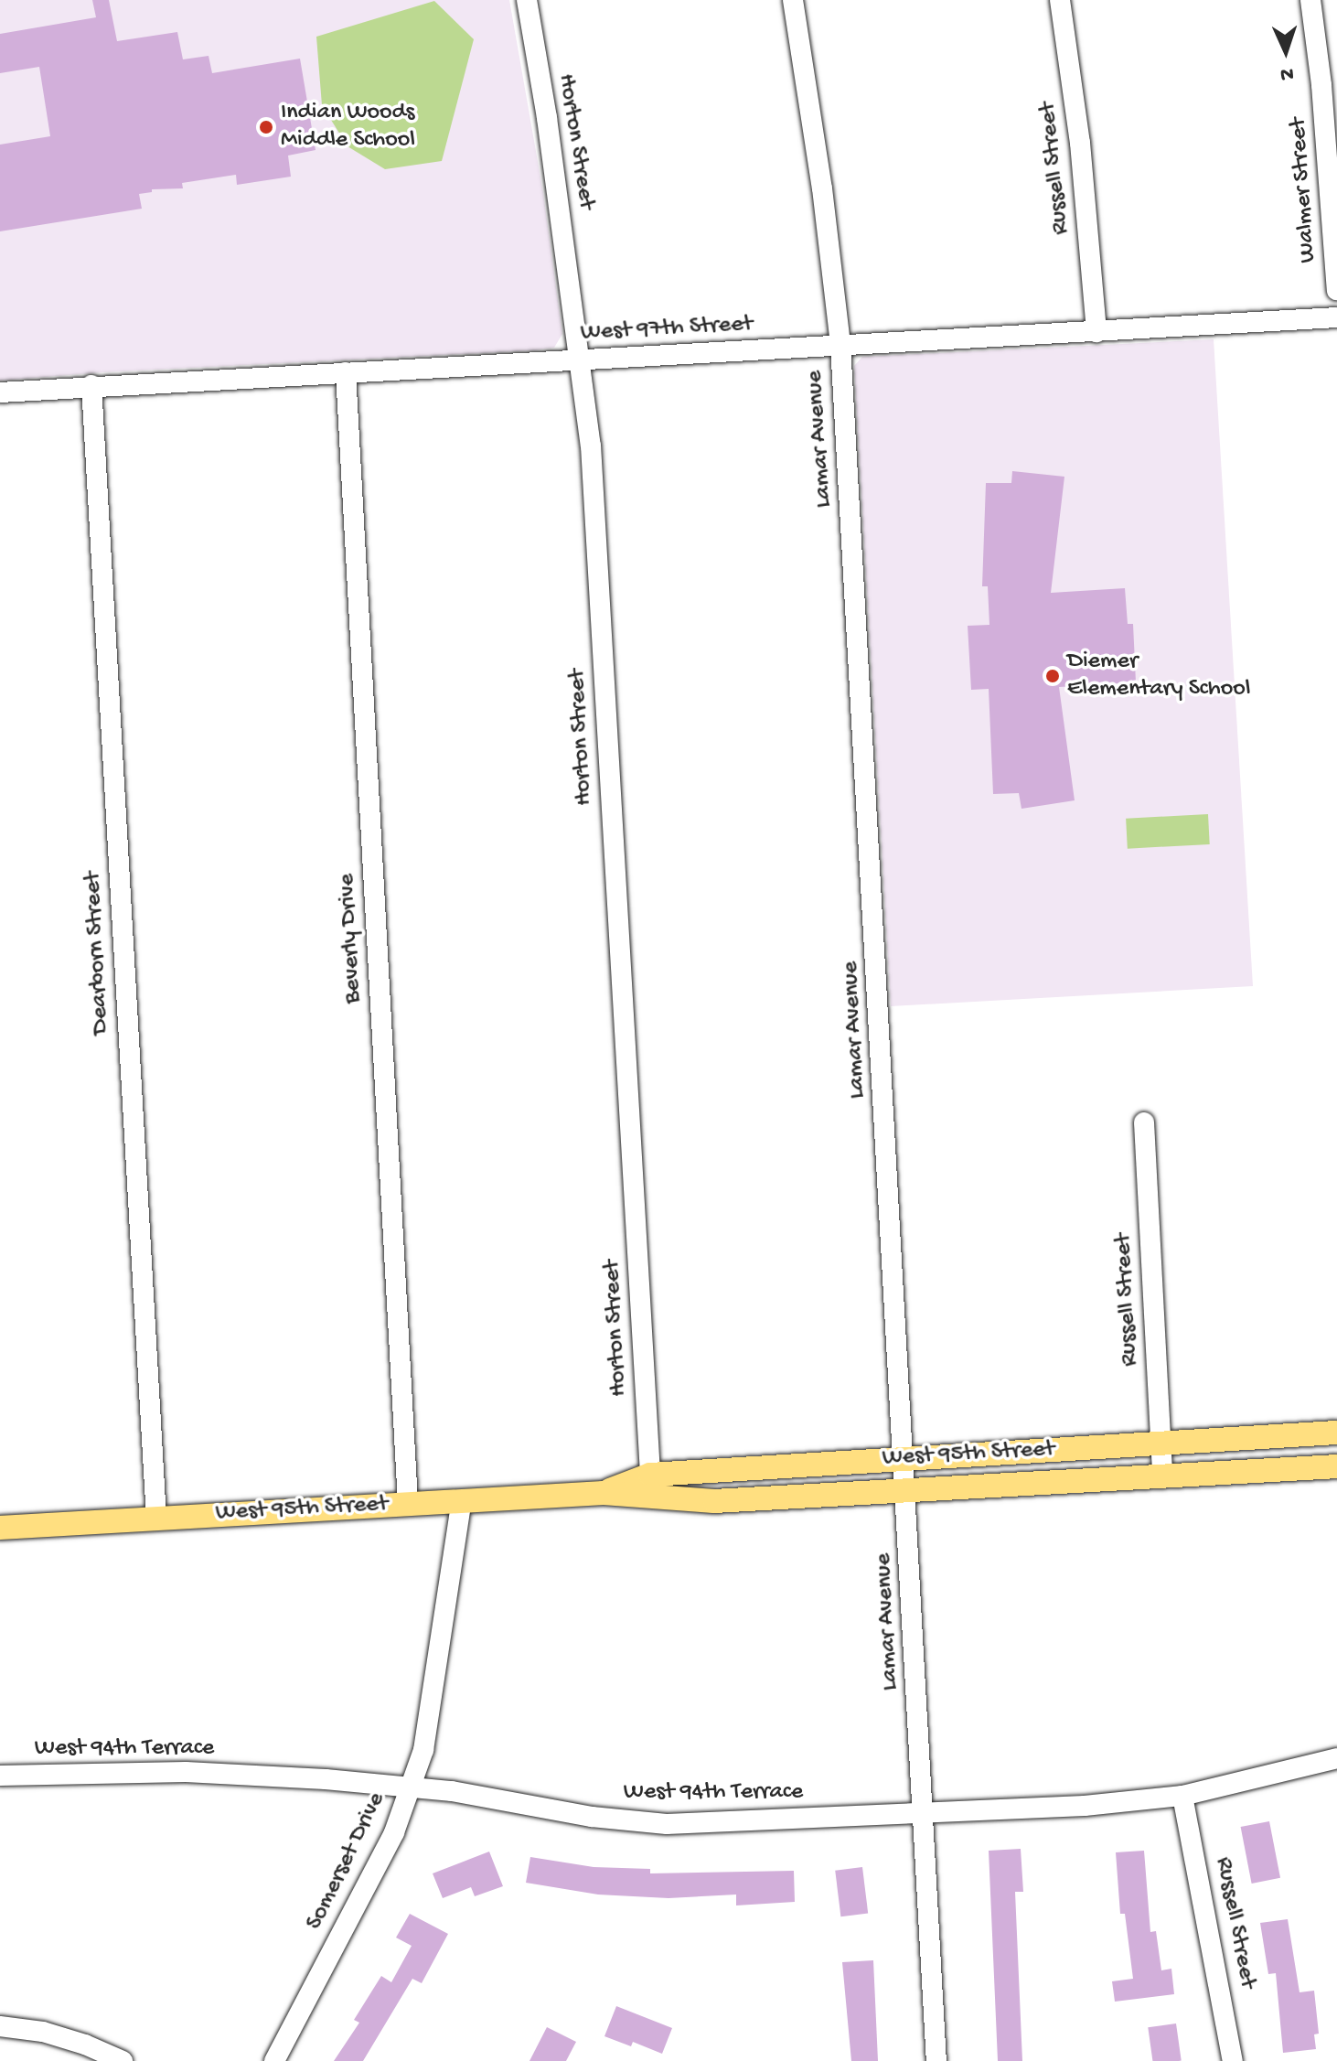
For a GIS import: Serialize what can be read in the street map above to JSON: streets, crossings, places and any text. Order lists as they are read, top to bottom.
{
  "streets": {
    "main road": ["West 95th Street"],
    "street": [
      "Horton Street",
      "Russell Street",
      "Walmer Street",
      "West 97th Street",
      "Lamar Avenue",
      "Beverly Drive",
      "Dearborn Street",
      "West 94th Terrace",
      "Somerset Drive"
    ]
  },
  "crossings": [
    ["Horton Street", "West 97th Street"],
    ["Horton Street", "West 95th Street"],
    ["Russell Street", "West 97th Street"],
    ["Russell Street", "West 95th Street"],
    ["Russell Street", "West 94th Terrace"],
    ["West 97th Street", "Lamar Avenue"],
    ["West 97th Street", "Beverly Drive"],
    ["West 97th Street", "Dearborn Street"],
    ["Lamar Avenue", "West 95th Street"],
    ["Lamar Avenue", "West 94th Terrace"],
    ["Beverly Drive", "West 95th Street"],
    ["Dearborn Street", "West 95th Street"],
    ["West 95th Street", "Somerset Drive"],
    ["West 94th Terrace", "Somerset Drive"]
  ],
  "places": ["Indian Woods Middle School", "Diemer Elementary School"],
  "north": "bottom"
}
